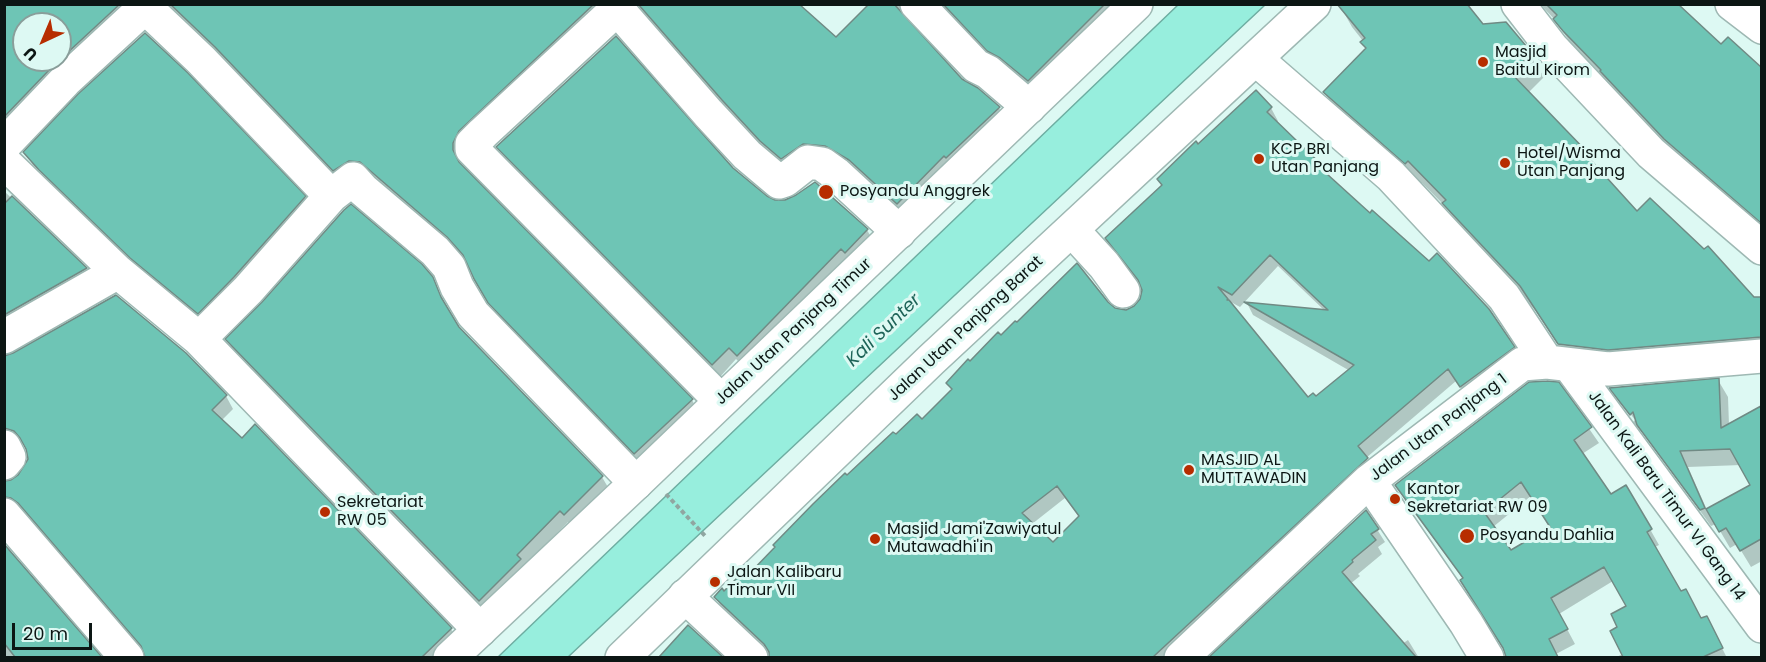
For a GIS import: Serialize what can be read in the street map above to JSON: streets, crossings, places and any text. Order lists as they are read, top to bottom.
{
  "streets": {
    "street": [
      "Jalan Utan Panjang Barat",
      "Jalan Utan Panjang Timur",
      "Jalan Utan Panjang 1",
      "Jalan Kali Baru Timur VI Gang 14"
    ]
  },
  "crossings": [
    ["Jalan Utan Panjang Barat", "Jalan Kali Baru Timur VI Gang 14"],
    ["Jalan Utan Panjang 1", "Jalan Kali Baru Timur VI Gang 14"]
  ],
  "water": ["Kali Sunter"],
  "places": [
    "Masjid Baitul Kirom",
    "KCP BRI Utan Panjang",
    "Hotel/Wisma Utan Panjang",
    "Posyandu Anggrek",
    "MASJID AL MUTTAWADIN",
    "Kantor Sekretariat RW 09",
    "Sekretariat RW 05",
    "Posyandu Dahlia",
    "Masjid Jami'Zawiyatul Mutawadhi'in",
    "Jalan Kalibaru Timur VII"
  ],
  "scale_bar": "20 m",
  "north": "bottom left"
}
